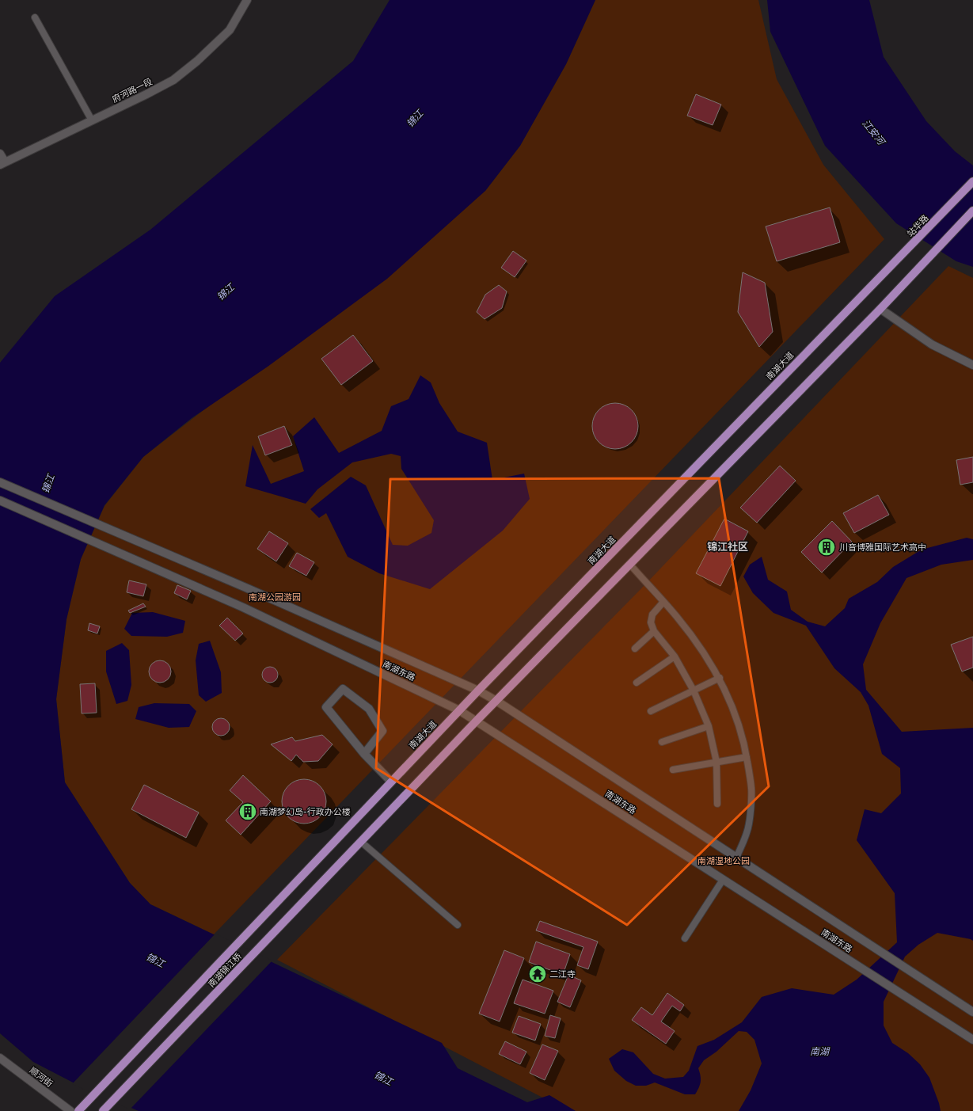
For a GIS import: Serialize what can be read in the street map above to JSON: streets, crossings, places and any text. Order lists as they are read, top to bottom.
{
  "streets": {
    "main road": [
      "府河路一段",
      "站华路",
      "南湖大道",
      "南湖东路",
      "南湖锦江桥",
      "顺河街"
    ]
  },
  "crossings": [
    ["站华路", "南湖大道"],
    ["南湖大道", "南湖东路"],
    ["南湖大道", "南湖锦江桥"]
  ],
  "districts": ["锦江社区"],
  "water": ["锦江", "江安河", "南湖"],
  "parks": ["南湖公园游园", "南湖湿地公园"],
  "places": {
    "building": ["川音博雅国际艺术高中", "南湖梦幻岛-行政办公楼"],
    "temple": ["二江寺"]
  }
}
